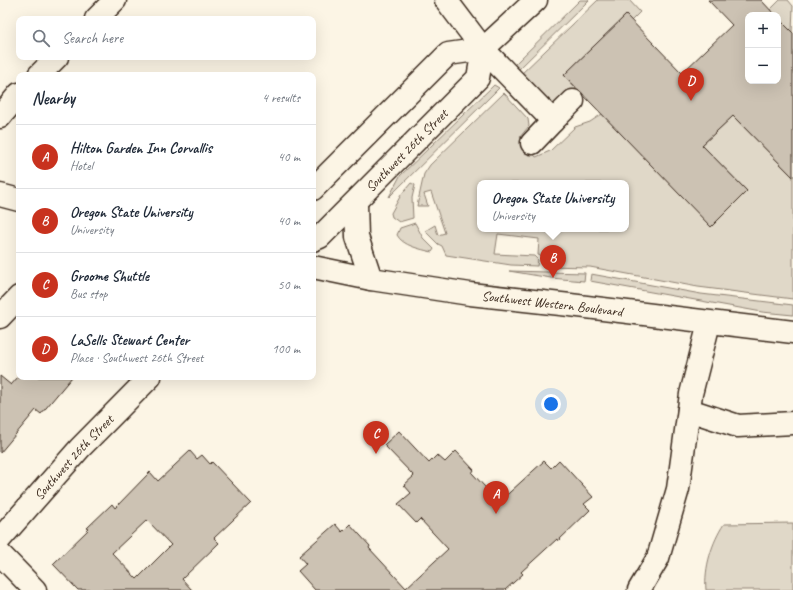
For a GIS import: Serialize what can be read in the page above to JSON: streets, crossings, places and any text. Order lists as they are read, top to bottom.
{
  "streets": {
    "street": ["Southwest 26th Street", "Southwest Western Boulevard"]
  },
  "page": {
    "map_buttons": ["+", "−"],
    "search": "Search here",
    "pins": [
      "D",
      "B",
      "C",
      "A"
    ],
    "heading": ["Nearby", "4 results"],
    "list": [
      {
        "mark": "A",
        "name": "Hilton Garden Inn Corvallis",
        "note": "Hotel",
        "value": "40 m"
      },
      {
        "mark": "B",
        "name": "Oregon State University",
        "note": "University",
        "value": "40 m"
      },
      {
        "mark": "C",
        "name": "Groome Shuttle",
        "note": "Bus stop",
        "value": "50 m"
      },
      {
        "mark": "D",
        "name": "LaSells Stewart Center",
        "note": "Place · Southwest 26th Street",
        "value": "100 m"
      }
    ],
    "popup": ["Oregon State University", "University"]
  }
}
